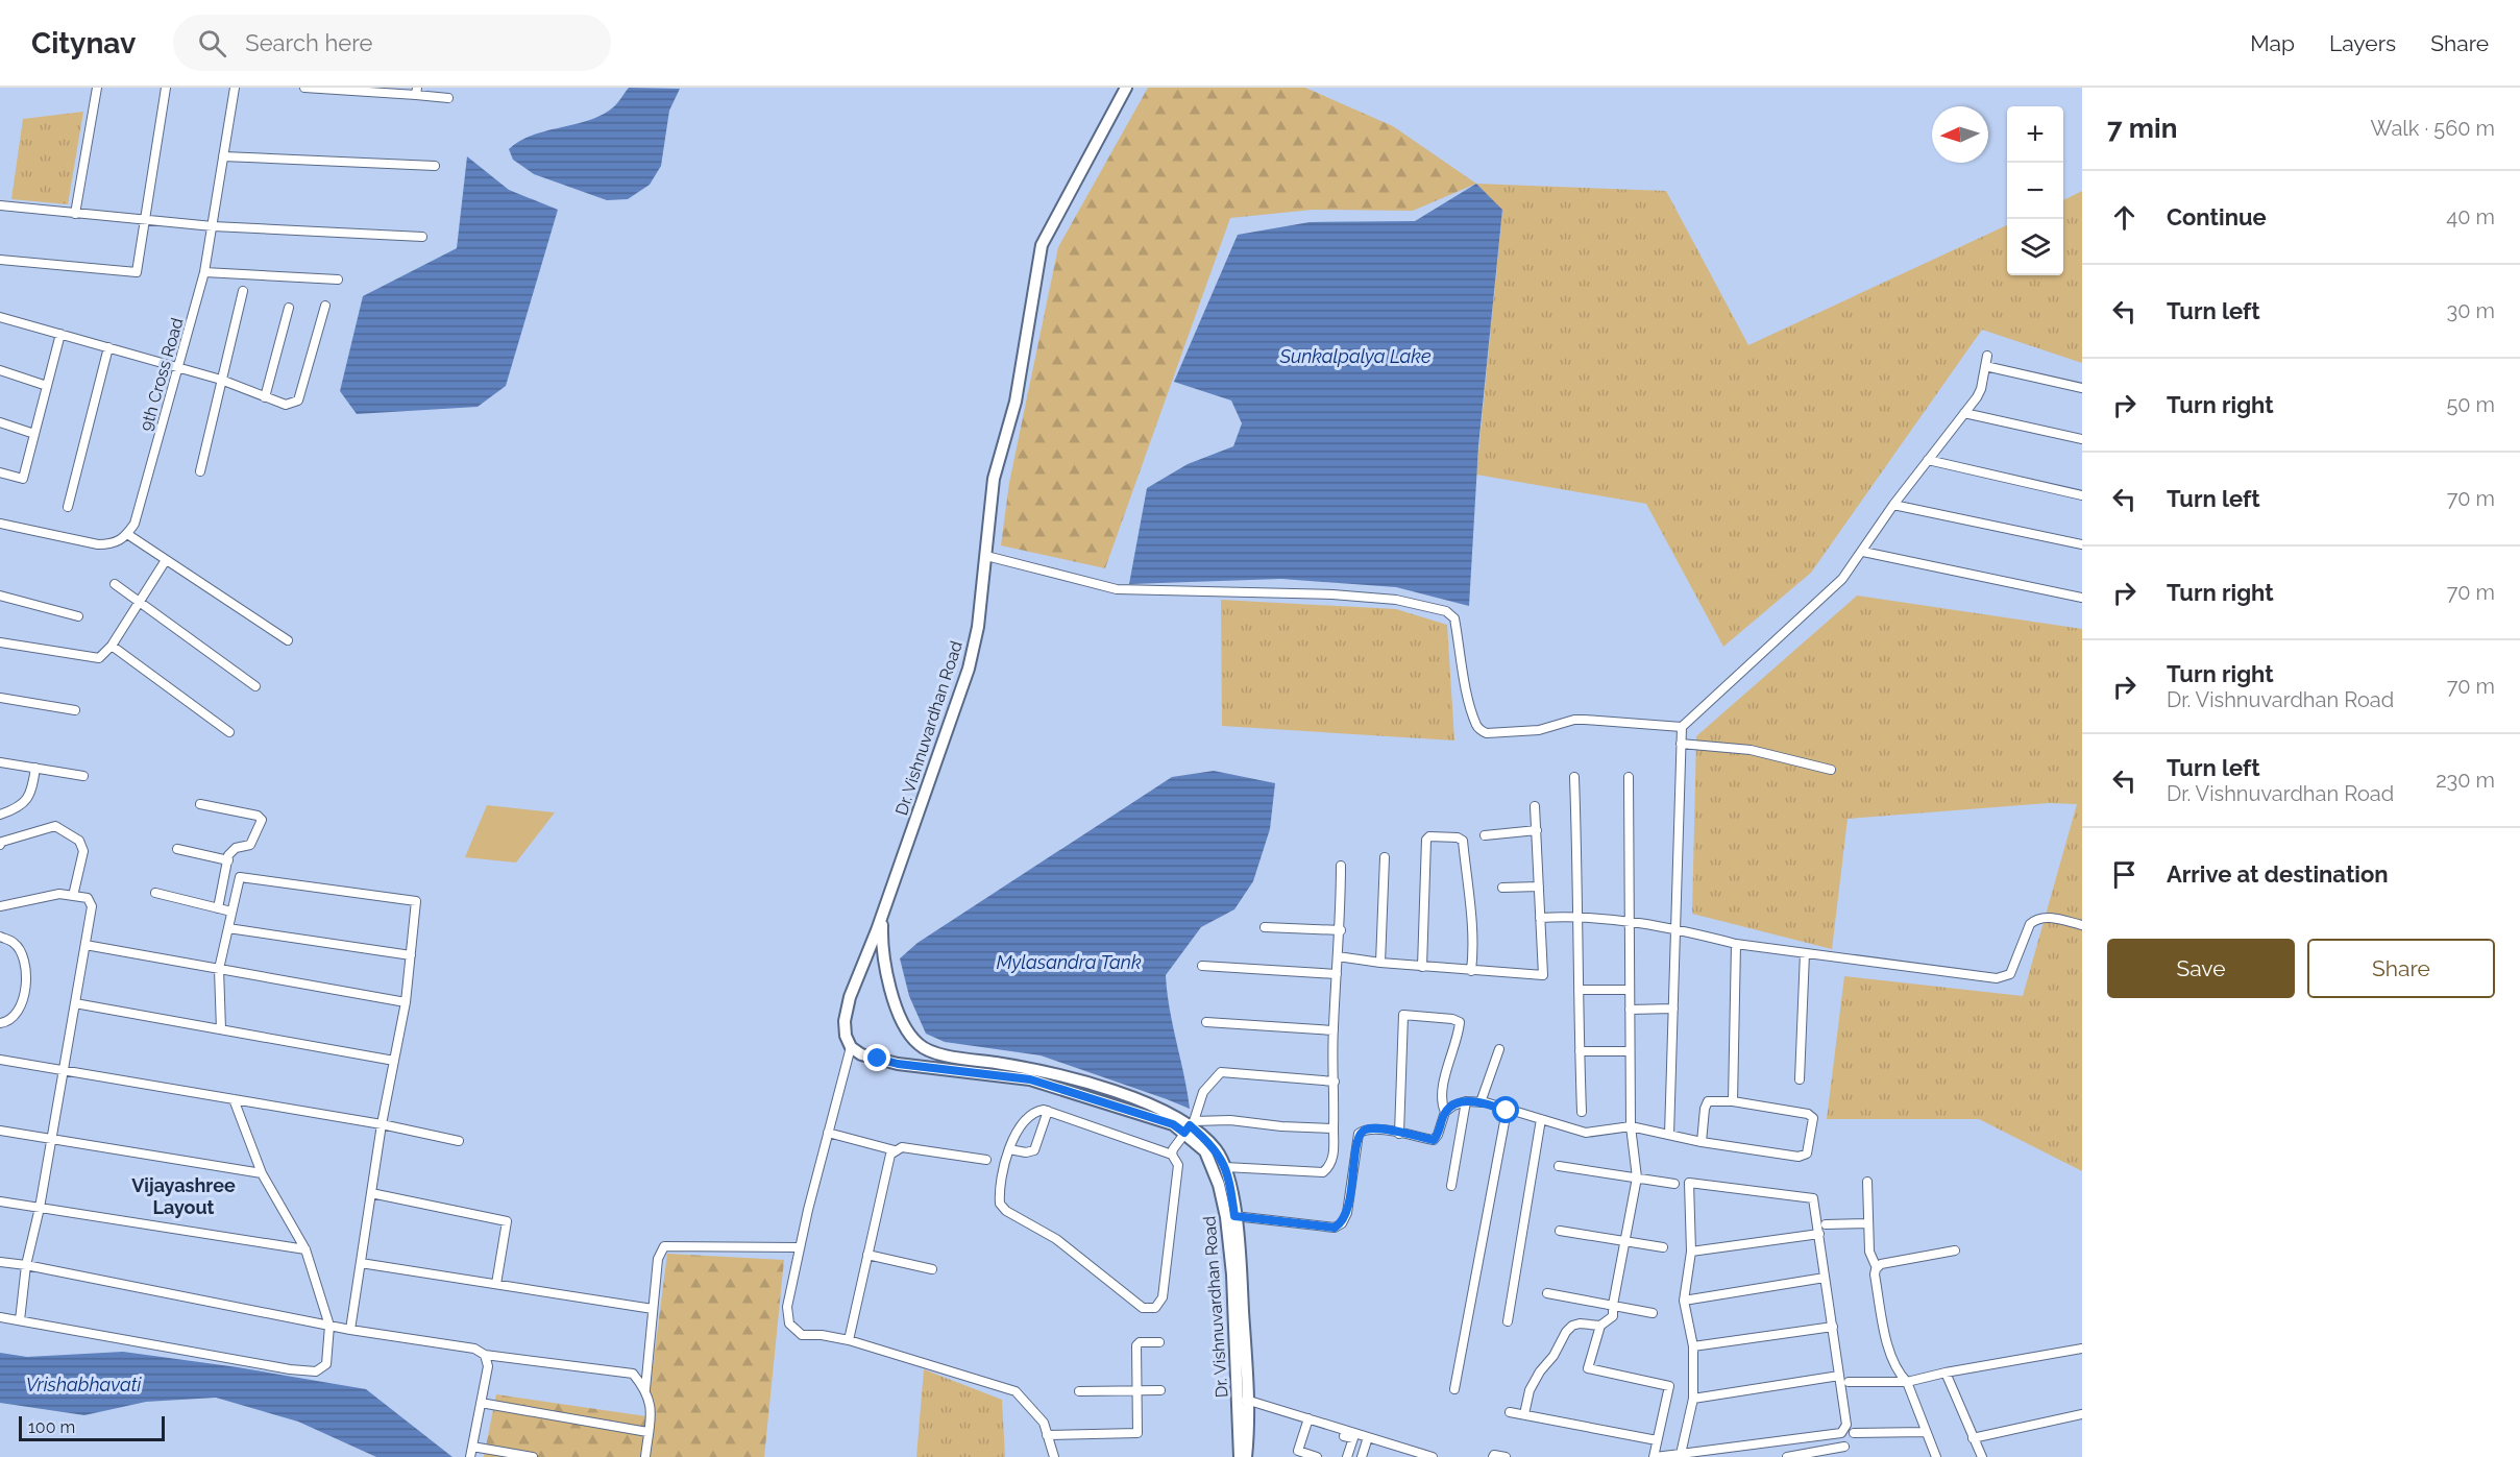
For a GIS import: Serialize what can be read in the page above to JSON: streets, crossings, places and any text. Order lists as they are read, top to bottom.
{
  "streets": {
    "main road": ["Dr. Vishnuvardhan Road"],
    "street": ["9th Cross Road"]
  },
  "districts": ["Vijayashree Layout"],
  "water": ["Sunkalpalya Lake", "Mylasandra Tank", "Vrishabhavati"],
  "scale_bar": "100 m",
  "north": "left",
  "page": {
    "header": "Citynav",
    "search": "Search here",
    "nav": ["Map", "Layers", "Share"],
    "heading": ["7 min", "Walk · 560 m"],
    "map_buttons": ["+", "−"],
    "list": [
      ["Continue", "40 m"],
      ["Turn left", "30 m"],
      ["Turn right", "50 m"],
      ["Turn left", "70 m"],
      ["Turn right", "70 m"],
      ["Turn right", "Dr. Vishnuvardhan Road", "70 m"],
      ["Turn left", "Dr. Vishnuvardhan Road", "230 m"],
      "Arrive at destination"
    ],
    "buttons": ["Save", "Share"],
    "scale": "100 m"
  }
}
